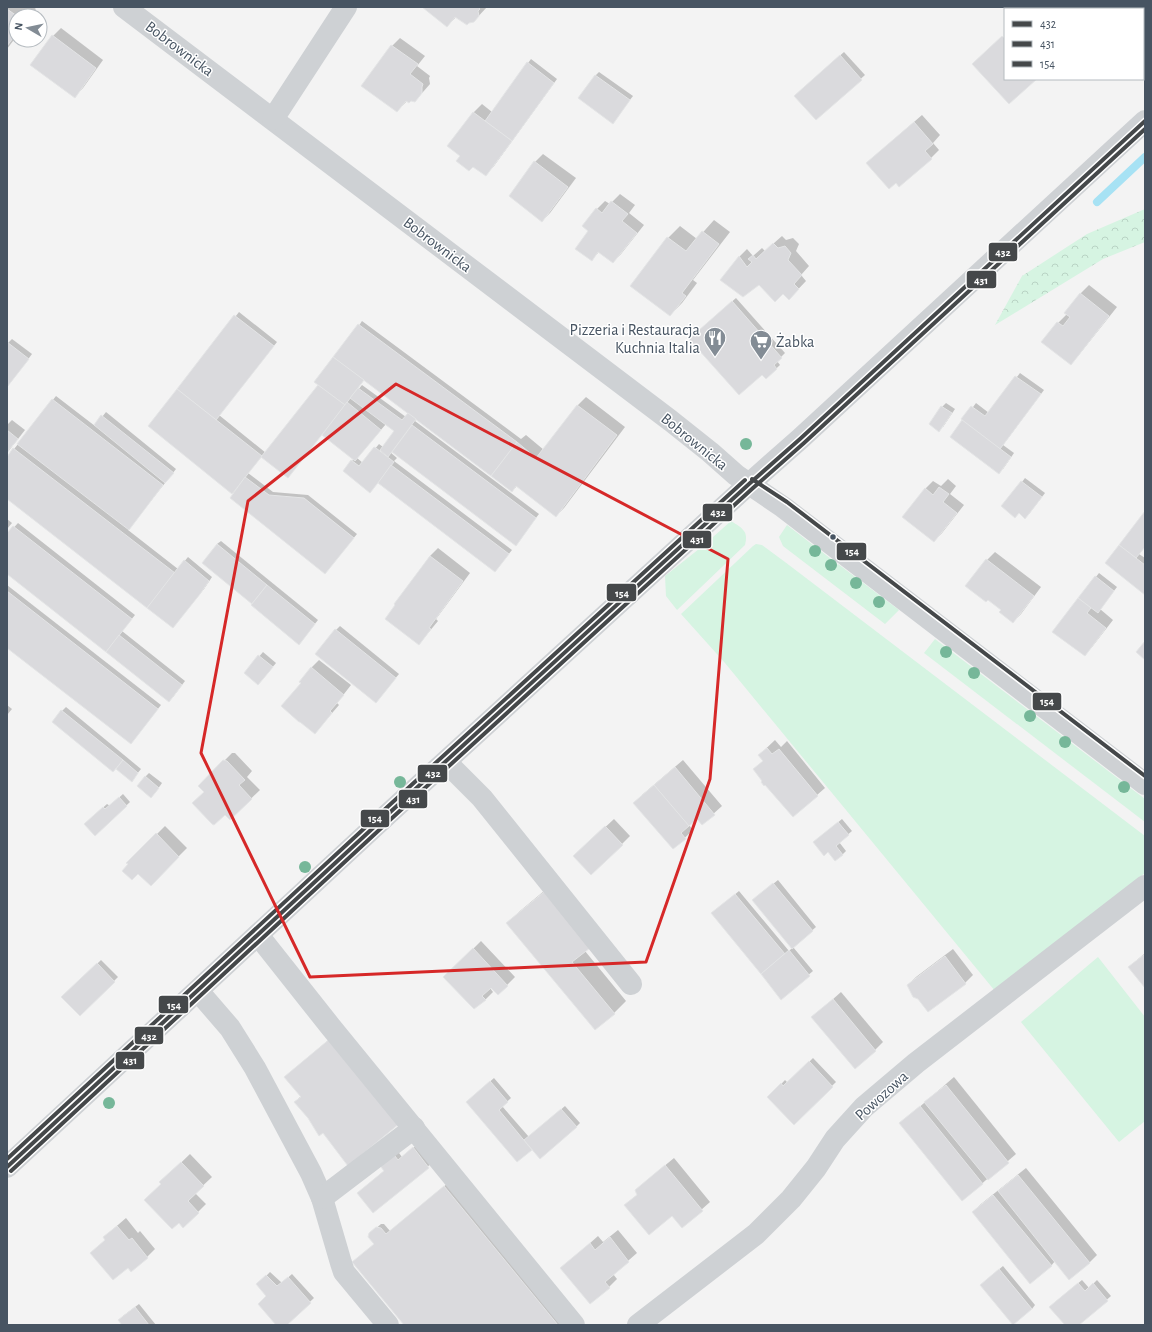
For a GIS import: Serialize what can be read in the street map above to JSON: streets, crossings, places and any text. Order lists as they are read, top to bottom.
{
  "streets": {
    "street": ["Bobrownicka", "Powozowa"]
  },
  "places": {
    "restaurant": ["Pizzeria i Restauracja Kuchnia Italia"],
    "supermarket": ["Żabka"]
  },
  "lines": ["transit line 432", "transit line 431", "transit line 154"],
  "legend": ["432", "431", "154"],
  "north": "left"
}
